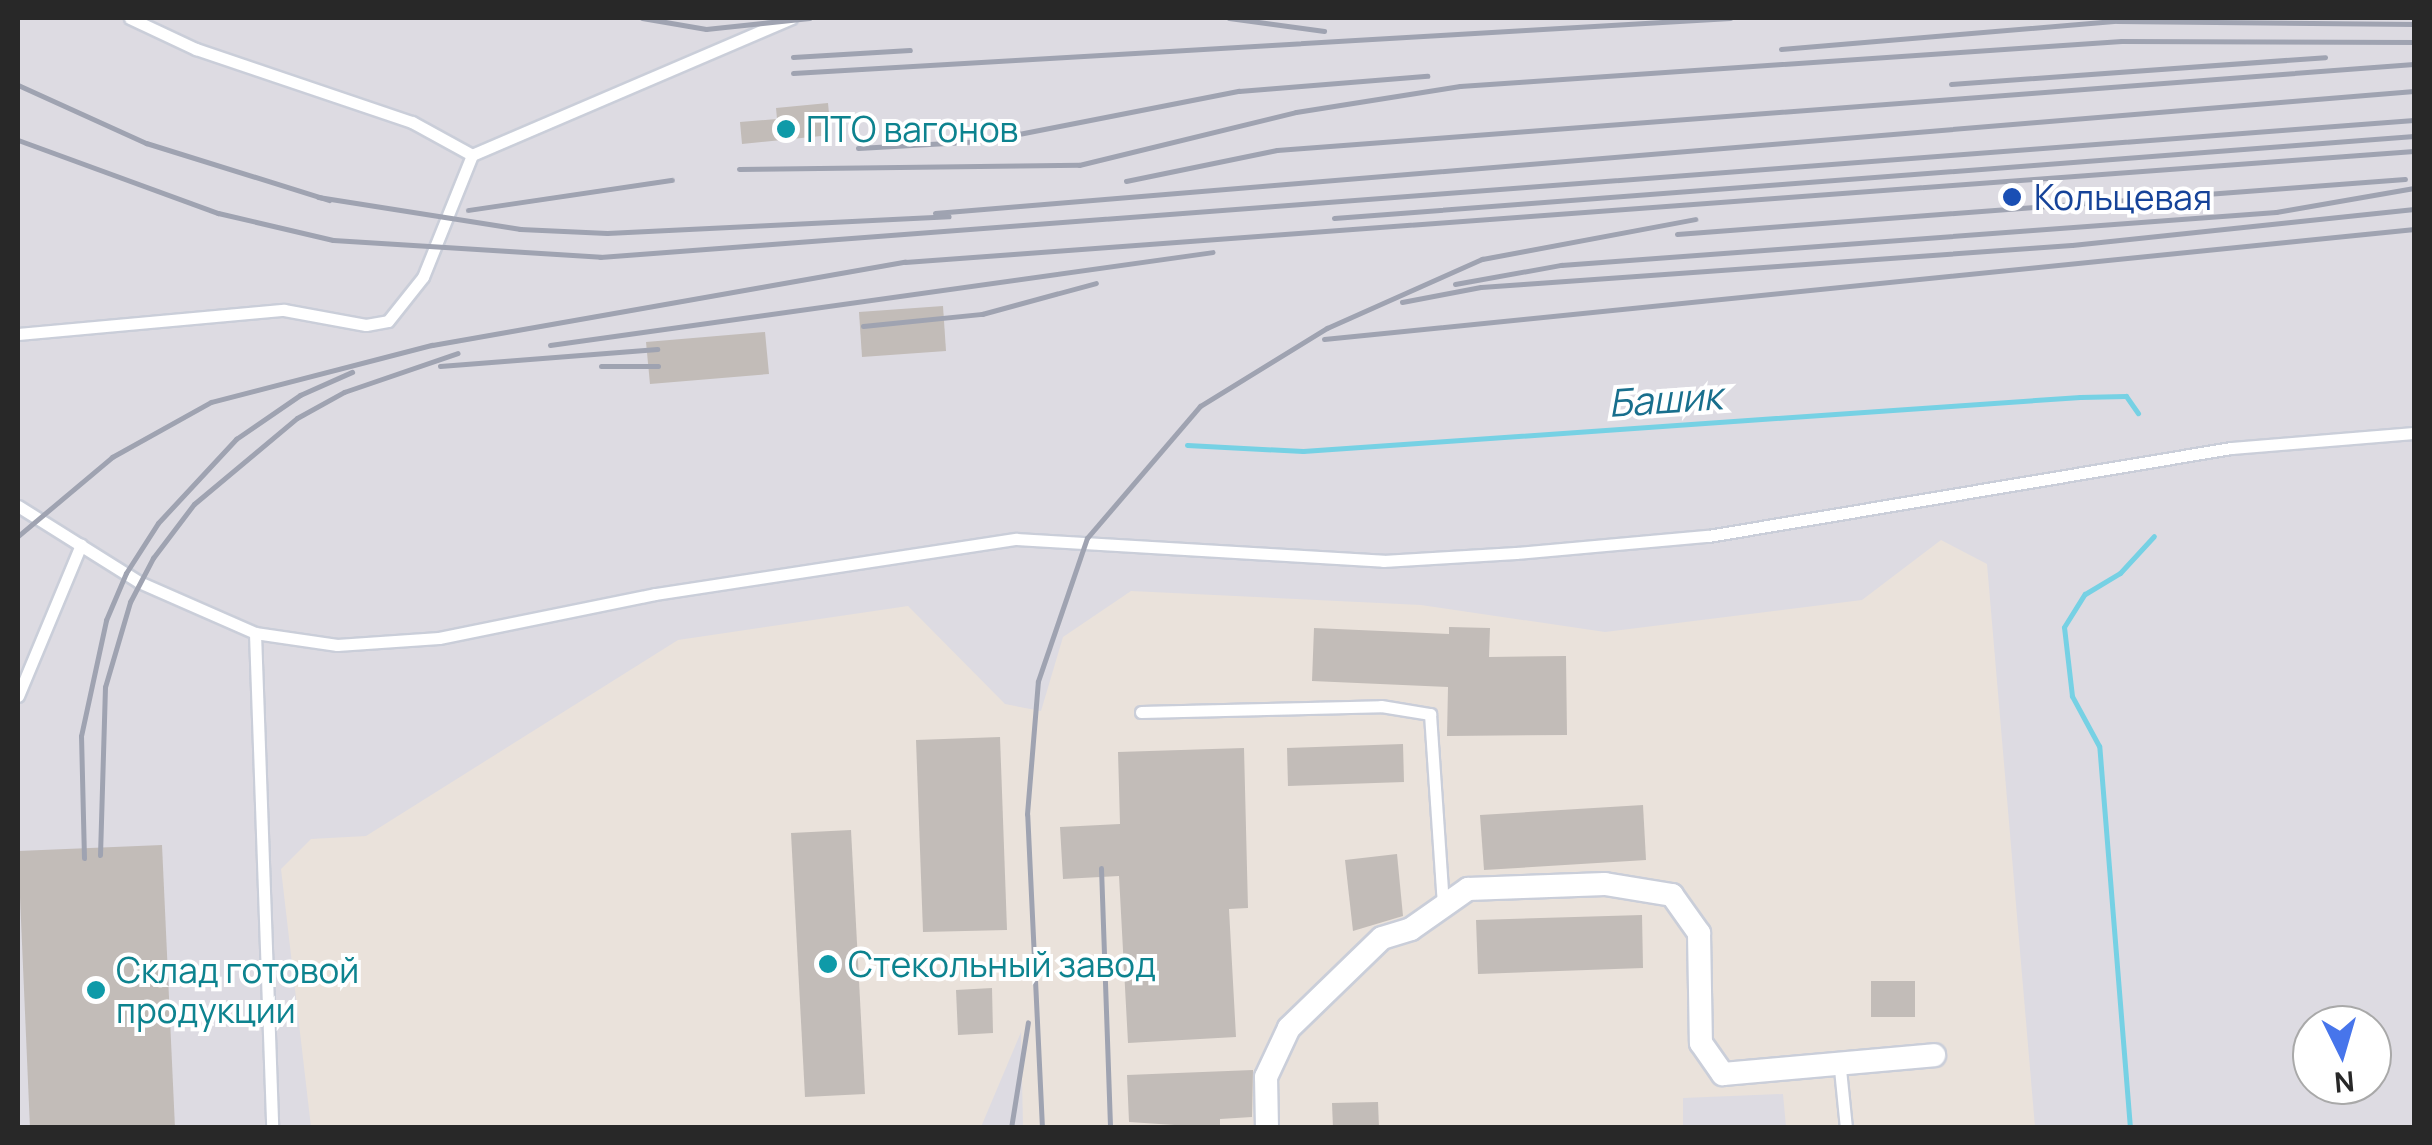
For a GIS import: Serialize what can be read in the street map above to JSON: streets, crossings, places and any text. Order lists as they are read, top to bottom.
{
  "water": ["Башик"],
  "places": [
    "ПТО вагонов",
    "Кольцевая",
    "Стекольный завод",
    "Склад готовой продукции"
  ],
  "north": "bottom"
}
